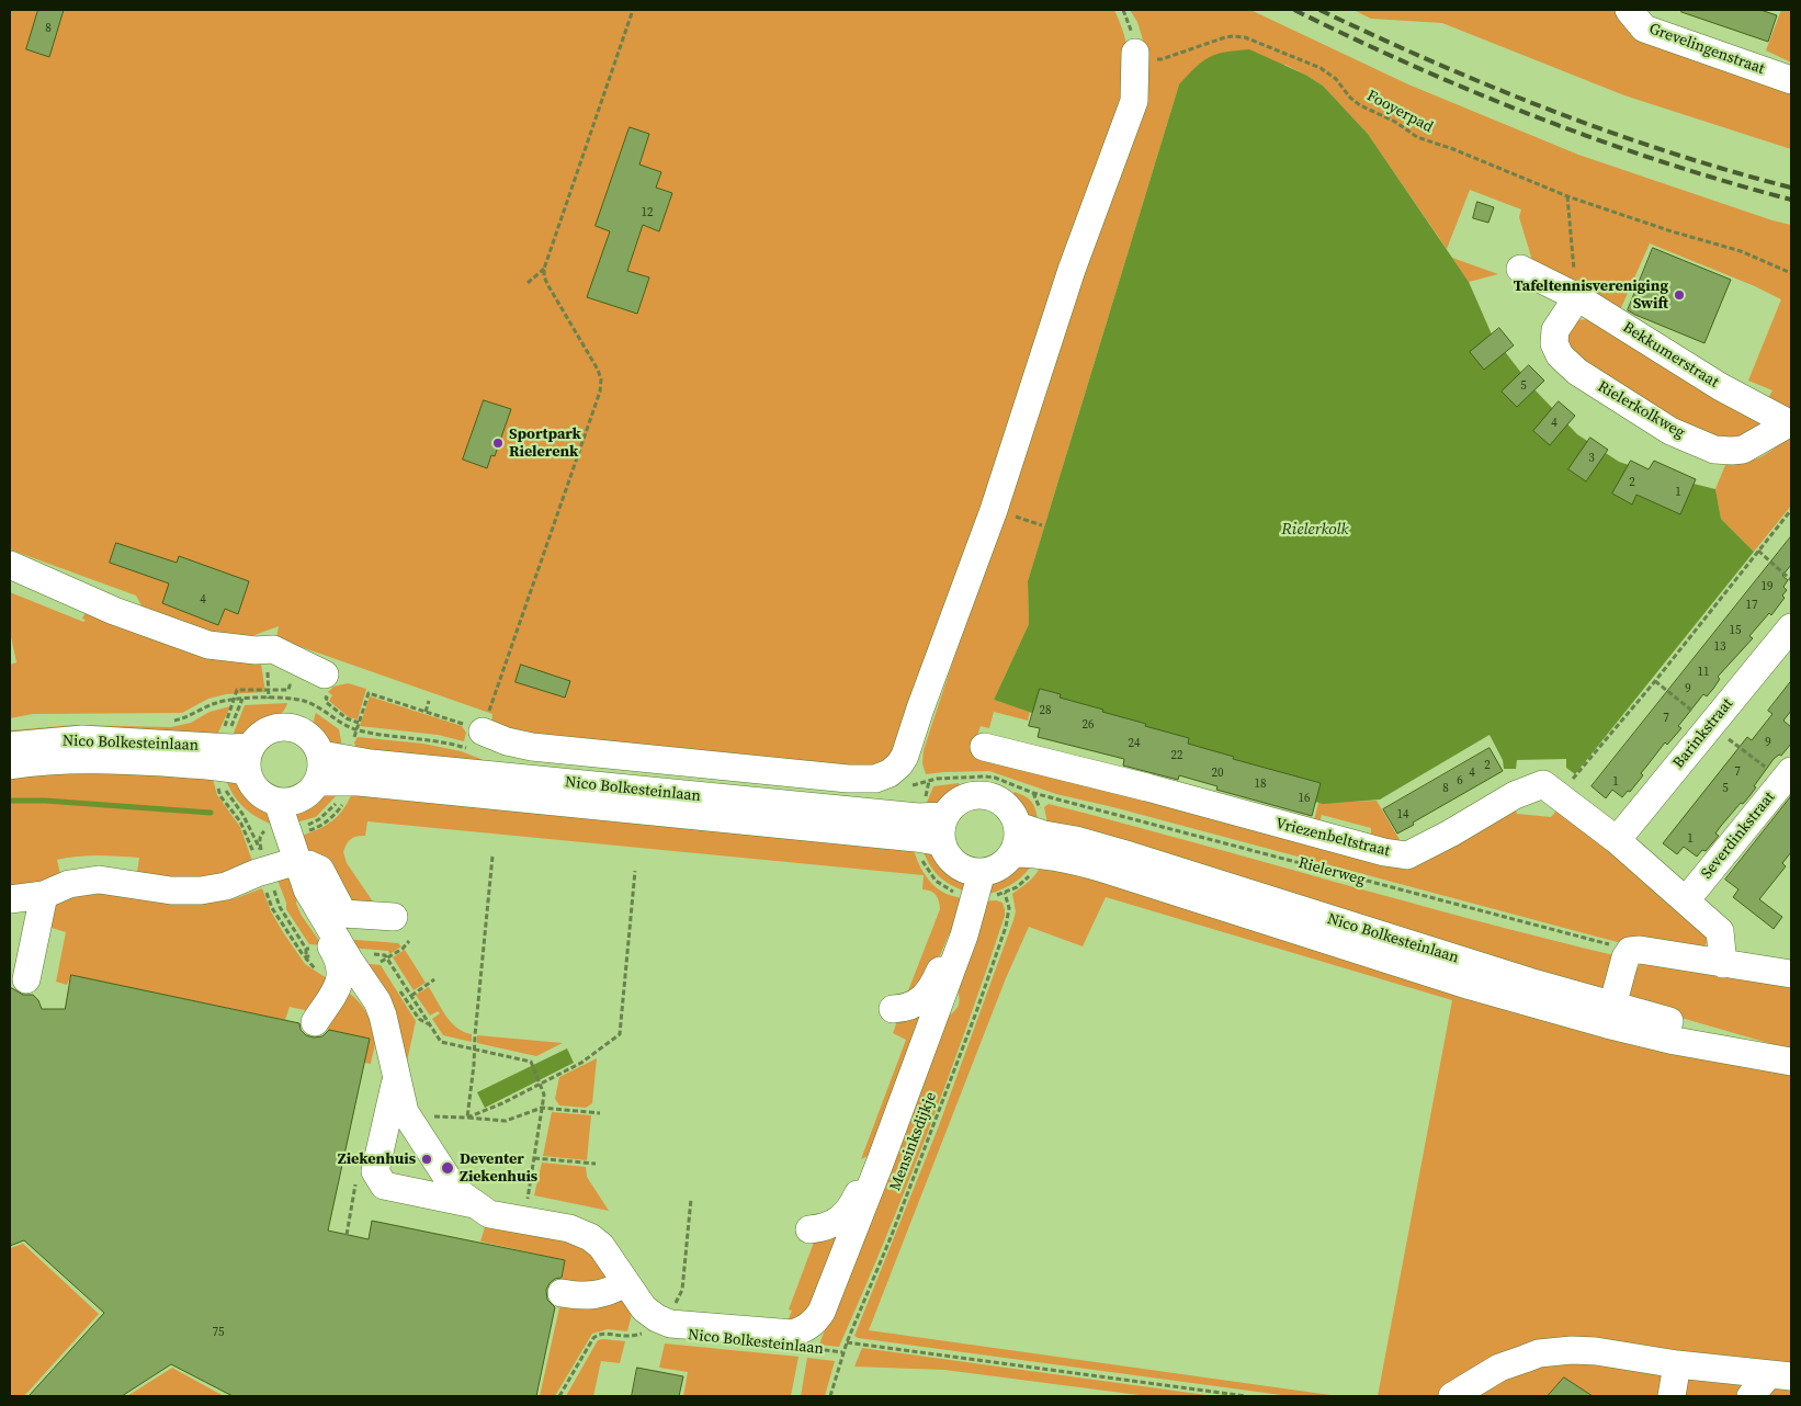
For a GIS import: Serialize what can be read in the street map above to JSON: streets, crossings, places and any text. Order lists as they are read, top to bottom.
{
  "streets": {
    "street": [
      "Grevelingenstraat",
      "Bekkumerstraat",
      "Rielerkolkweg",
      "Barinkstraat",
      "Nico Bolkesteinlaan",
      "Severdinkstraat",
      "Vriezenbeltstraat"
    ],
    "path": ["Fooyerpad", "Rielerweg", "Mensinksdijkje"]
  },
  "crossings": [
    ["Bekkumerstraat", "Rielerkolkweg"],
    ["Barinkstraat", "Vriezenbeltstraat"],
    ["Nico Bolkesteinlaan", "Mensinksdijkje"],
    ["Severdinkstraat", "Vriezenbeltstraat"]
  ],
  "water": ["Rielerkolk"],
  "places": [
    "Tafeltennisvereniging Swift",
    "Sportpark Rielerenk",
    "Ziekenhuis",
    "Deventer Ziekenhuis"
  ],
  "house_numbers": [
    "8",
    "12",
    "5",
    "4",
    "3",
    "2",
    "1",
    "19",
    "4",
    "17",
    "15",
    "13",
    "11",
    "9",
    "28",
    "7",
    "26",
    "9",
    "24",
    "22",
    "2",
    "7",
    "20",
    "4",
    "6",
    "1",
    "18",
    "8",
    "5",
    "16",
    "14",
    "1",
    "75"
  ]
}
